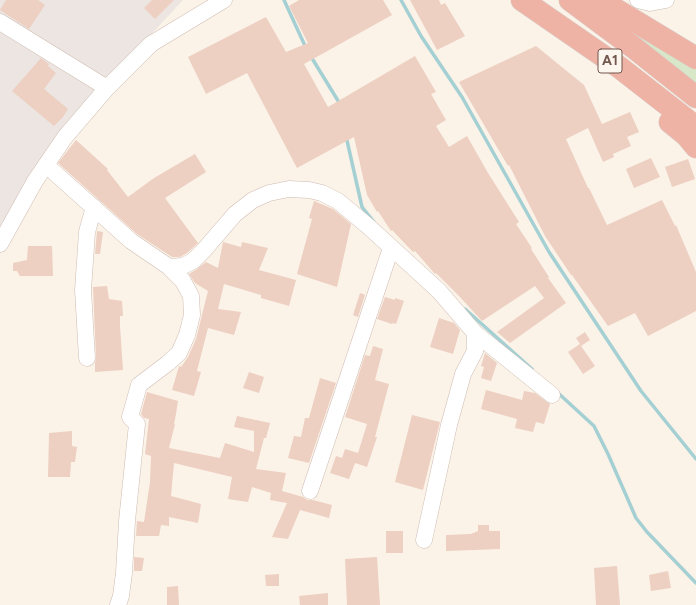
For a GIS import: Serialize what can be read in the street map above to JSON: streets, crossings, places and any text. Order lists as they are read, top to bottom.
{
  "streets": {
    "highway": ["A1"]
  }
}
